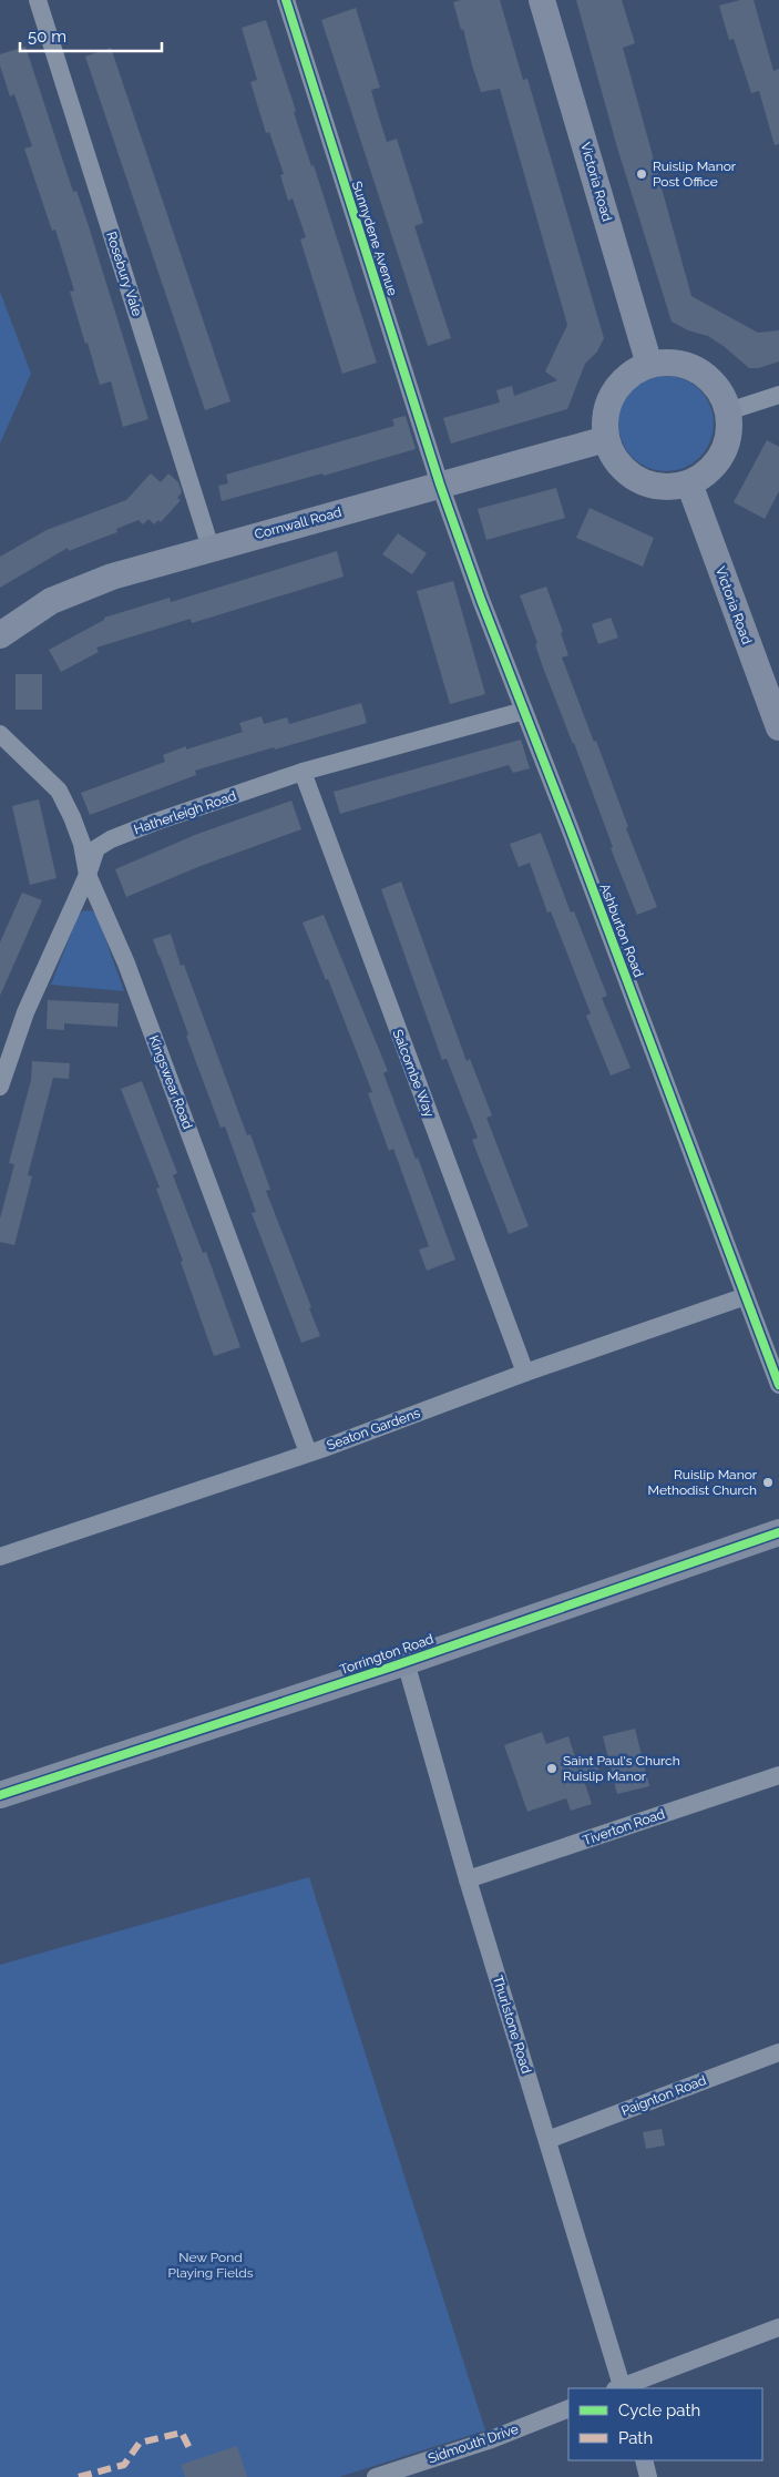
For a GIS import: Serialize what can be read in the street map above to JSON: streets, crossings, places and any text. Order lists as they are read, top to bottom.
{
  "streets": {
    "street": [
      "Victoria Road",
      "Sunnydene Avenue",
      "Rosebury Vale",
      "Cornwall Road",
      "Hatherleigh Road",
      "Ashburton Road",
      "Salcombe Way",
      "Kingswear Road",
      "Seaton Gardens",
      "Torrington Road",
      "Tiverton Road",
      "Thurlstone Road",
      "Paignton Road",
      "Sidmouth Drive"
    ]
  },
  "crossings": [
    ["Victoria Road", "Cornwall Road"],
    ["Sunnydene Avenue", "Cornwall Road"],
    ["Sunnydene Avenue", "Ashburton Road"],
    ["Rosebury Vale", "Cornwall Road"],
    ["Cornwall Road", "Ashburton Road"],
    ["Hatherleigh Road", "Ashburton Road"],
    ["Hatherleigh Road", "Salcombe Way"],
    ["Hatherleigh Road", "Kingswear Road"],
    ["Ashburton Road", "Seaton Gardens"],
    ["Salcombe Way", "Seaton Gardens"],
    ["Kingswear Road", "Seaton Gardens"],
    ["Torrington Road", "Thurlstone Road"],
    ["Tiverton Road", "Thurlstone Road"],
    ["Thurlstone Road", "Paignton Road"]
  ],
  "parks": ["New Pond Playing Fields"],
  "places": ["Ruislip Manor Post Office", "Ruislip Manor Methodist Church", "Saint Paul's Church Ruislip Manor"],
  "legend": ["Cycle path", "Path"],
  "scale_bar": "50 m"
}
